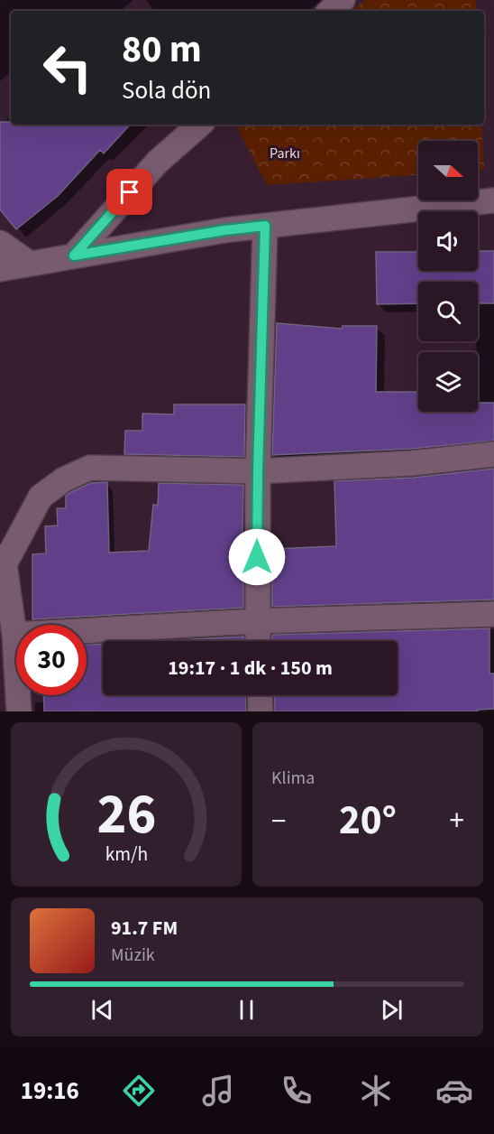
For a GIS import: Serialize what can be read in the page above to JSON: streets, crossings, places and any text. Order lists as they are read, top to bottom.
{
  "parks": ["Parkı"],
  "north": "right",
  "page": {
    "turn": ["80 m", "Sola dön"],
    "limit": "30",
    "trip": "19:17 · 1 dk · 150 m",
    "tile": "Klima",
    "heat": ["−", "20°", "+"],
    "song": ["91.7 FM", "Müzik"],
    "tabs": "19:16",
    "gauge": ["26", "km/h"]
  }
}
